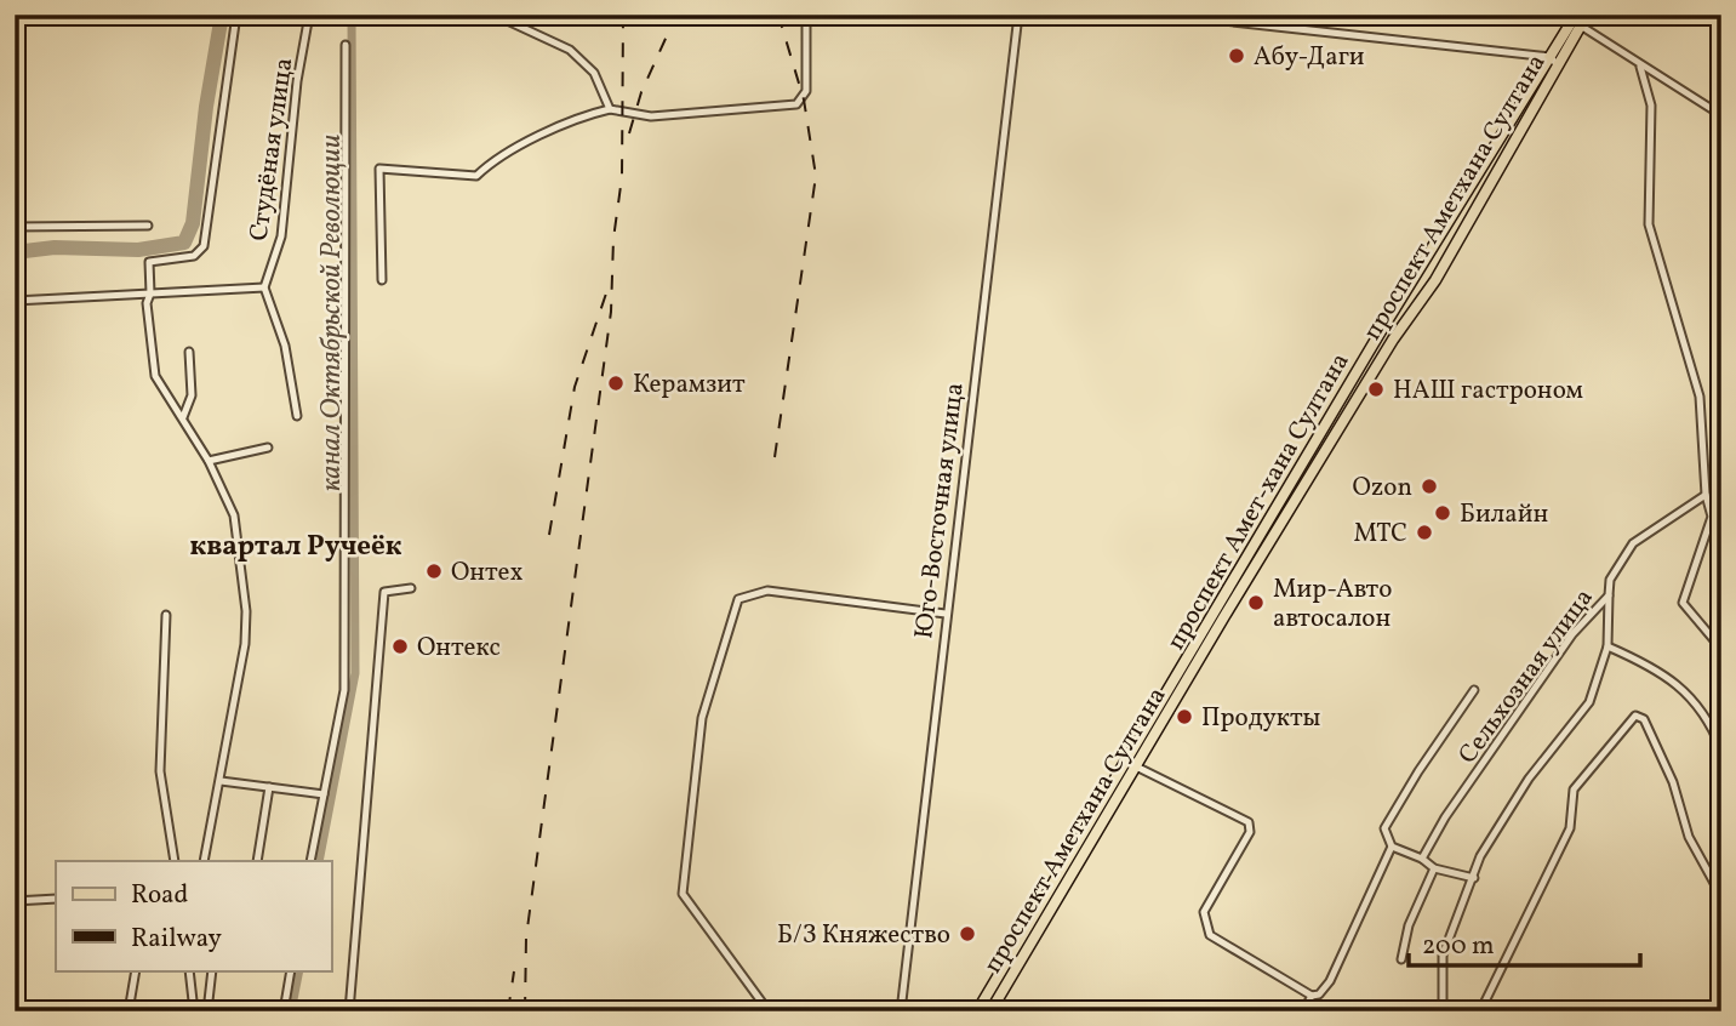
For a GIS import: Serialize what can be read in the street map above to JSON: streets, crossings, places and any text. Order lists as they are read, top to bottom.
{
  "streets": {
    "main road": ["проспект Аметхана Султана", "проспект Амет-хана Султана"],
    "street": ["Студёная улица", "Юго-Восточная улица", "Сельхозная улица"]
  },
  "crossings": [
    ["проспект Аметхана Султана", "проспект Амет-хана Султана"]
  ],
  "districts": ["квартал Ручеёк"],
  "water": ["канал Октябрьской Революции"],
  "places": [
    "Абу-Даги",
    "Керамзит",
    "НАШ гастроном",
    "Ozon",
    "Билайн",
    "МТС",
    "Онтех",
    "Мир-Авто автосалон",
    "Онтекс",
    "Продукты",
    "Б/З Княжество"
  ],
  "legend": ["Road", "Railway"],
  "scale_bar": "200 m"
}
